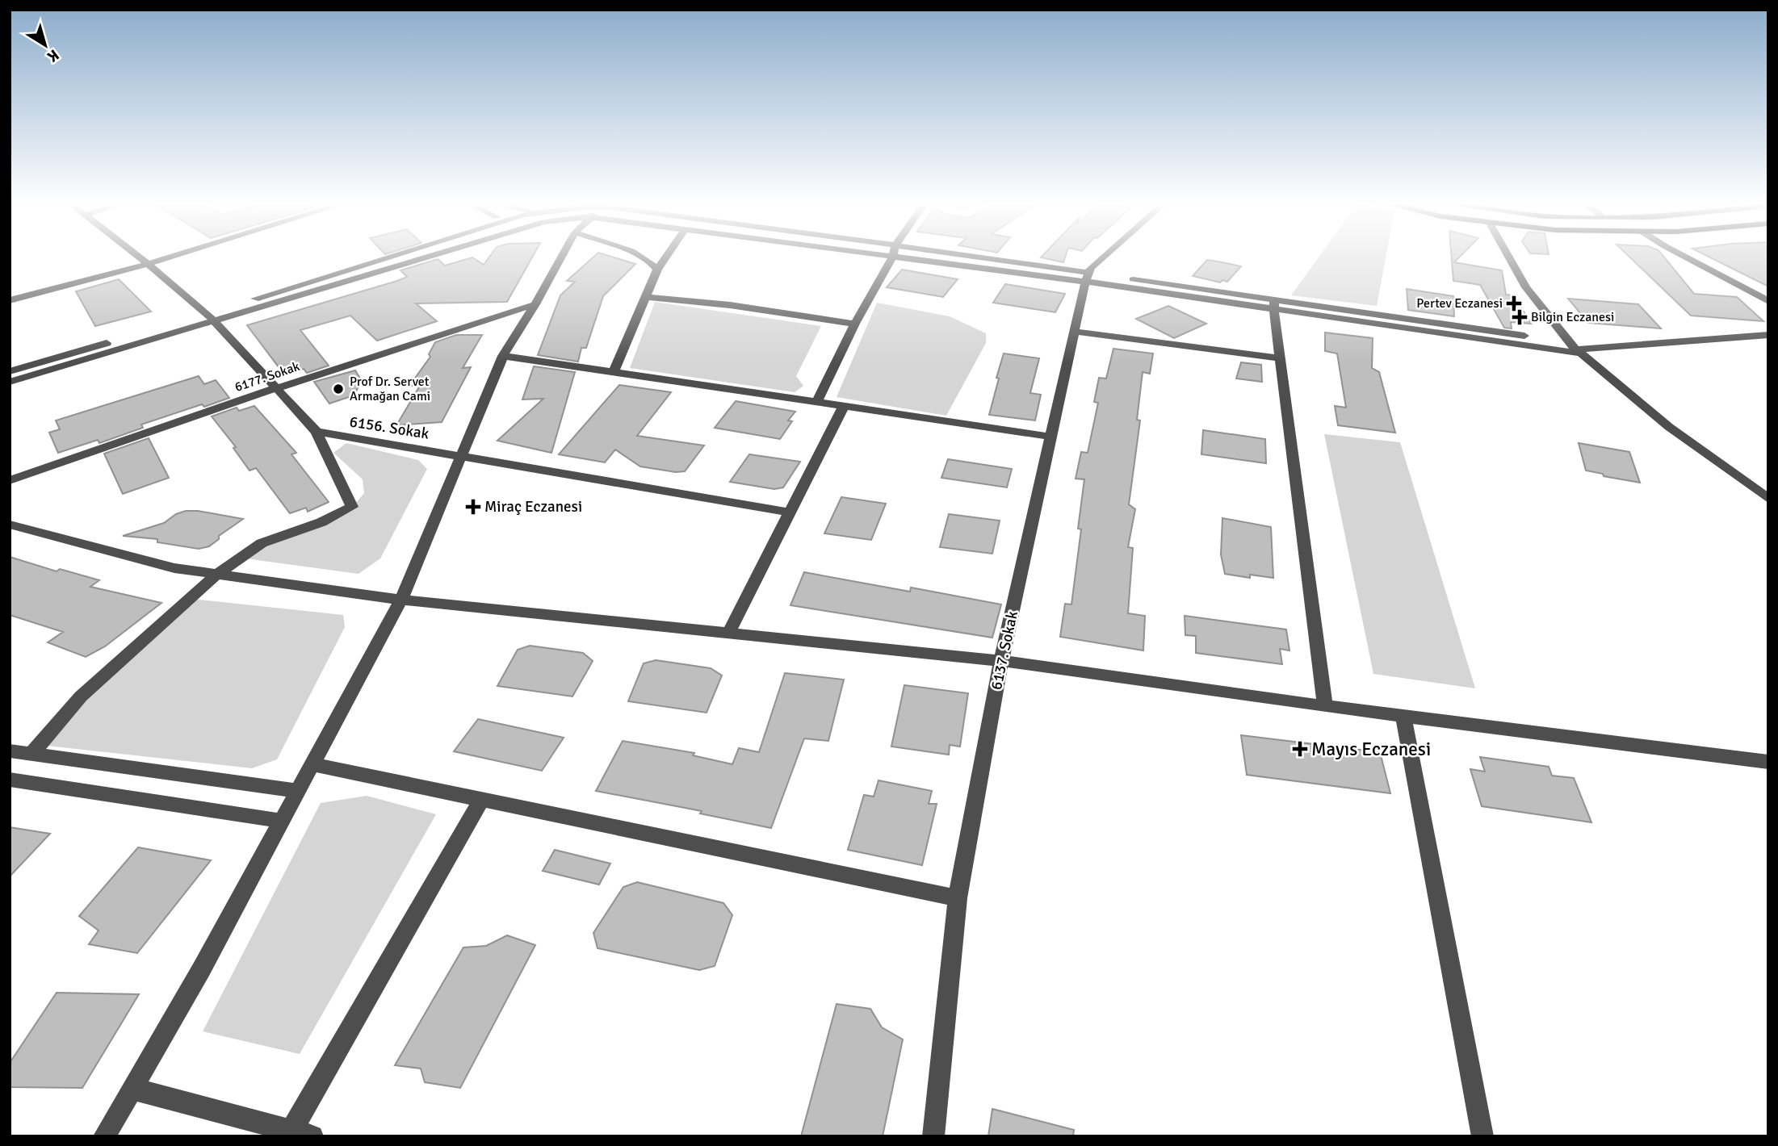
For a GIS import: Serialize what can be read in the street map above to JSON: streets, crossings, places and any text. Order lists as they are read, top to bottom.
{
  "streets": {
    "street": ["6177. Sokak", "6156. Sokak", "6137. Sokak"]
  },
  "places": {
    "health": [
      "Pertev Eczanesi",
      "Bilgin Eczanesi",
      "Miraç Eczanesi",
      "Mayıs Eczanesi"
    ],
    "other": ["Prof Dr. Servet Armağan Cami"]
  },
  "north": "bottom right"
}
